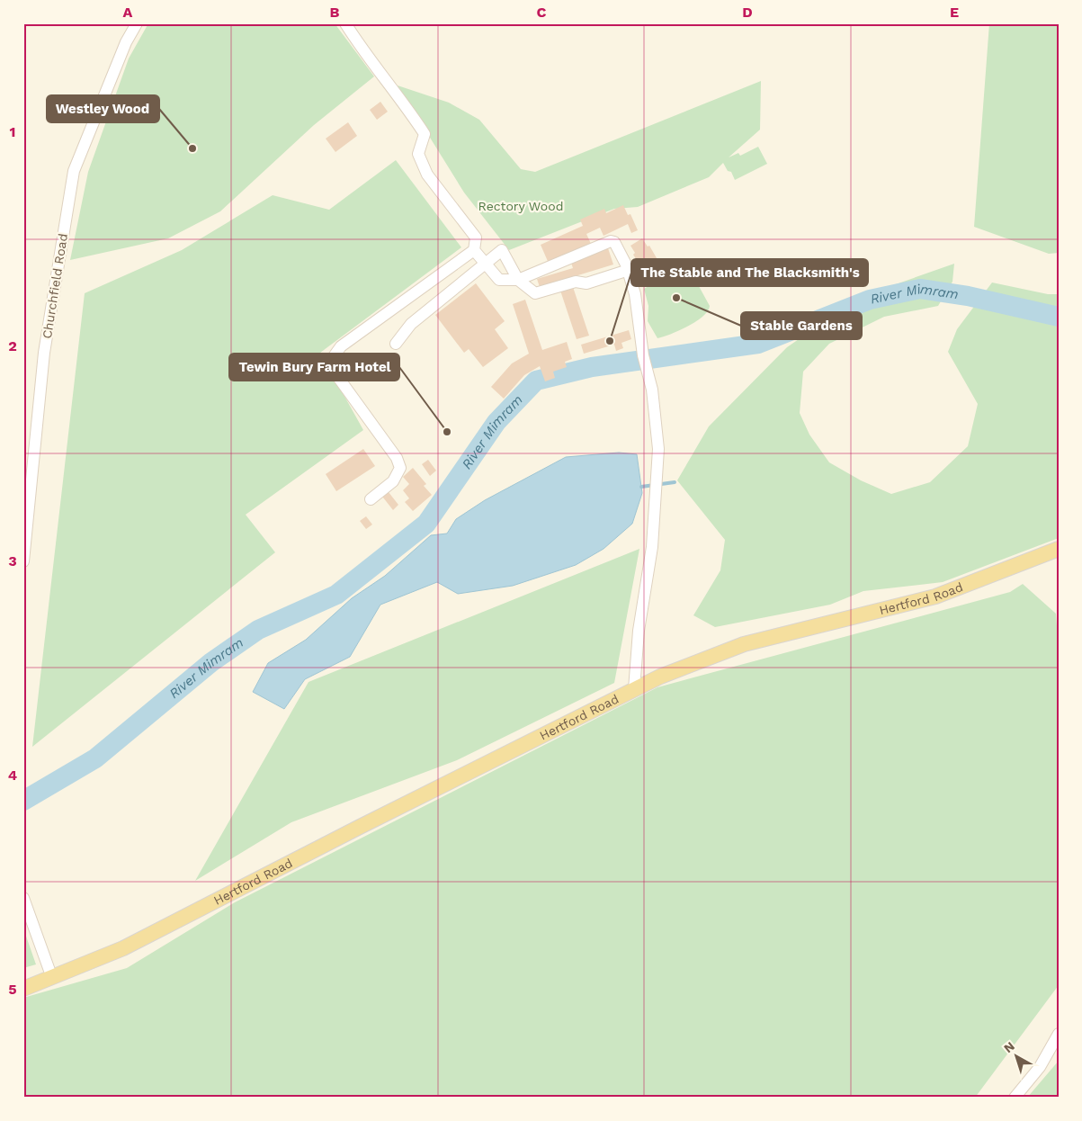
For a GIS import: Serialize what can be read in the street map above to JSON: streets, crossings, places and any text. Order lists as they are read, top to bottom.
{
  "streets": {
    "main road": ["Hertford Road"],
    "street": ["Churchfield Road"]
  },
  "water": ["River Mimram"],
  "parks": ["Rectory Wood"],
  "places": [
    "Westley Wood",
    "Stable Gardens",
    "The Stable and The Blacksmith's",
    "Tewin Bury Farm Hotel"
  ],
  "north": "top left",
  "grid": {
    "columns": [
      "A",
      "B",
      "C",
      "D",
      "E"
    ],
    "rows": [
      "1",
      "2",
      "3",
      "4",
      "5"
    ]
  }
}
